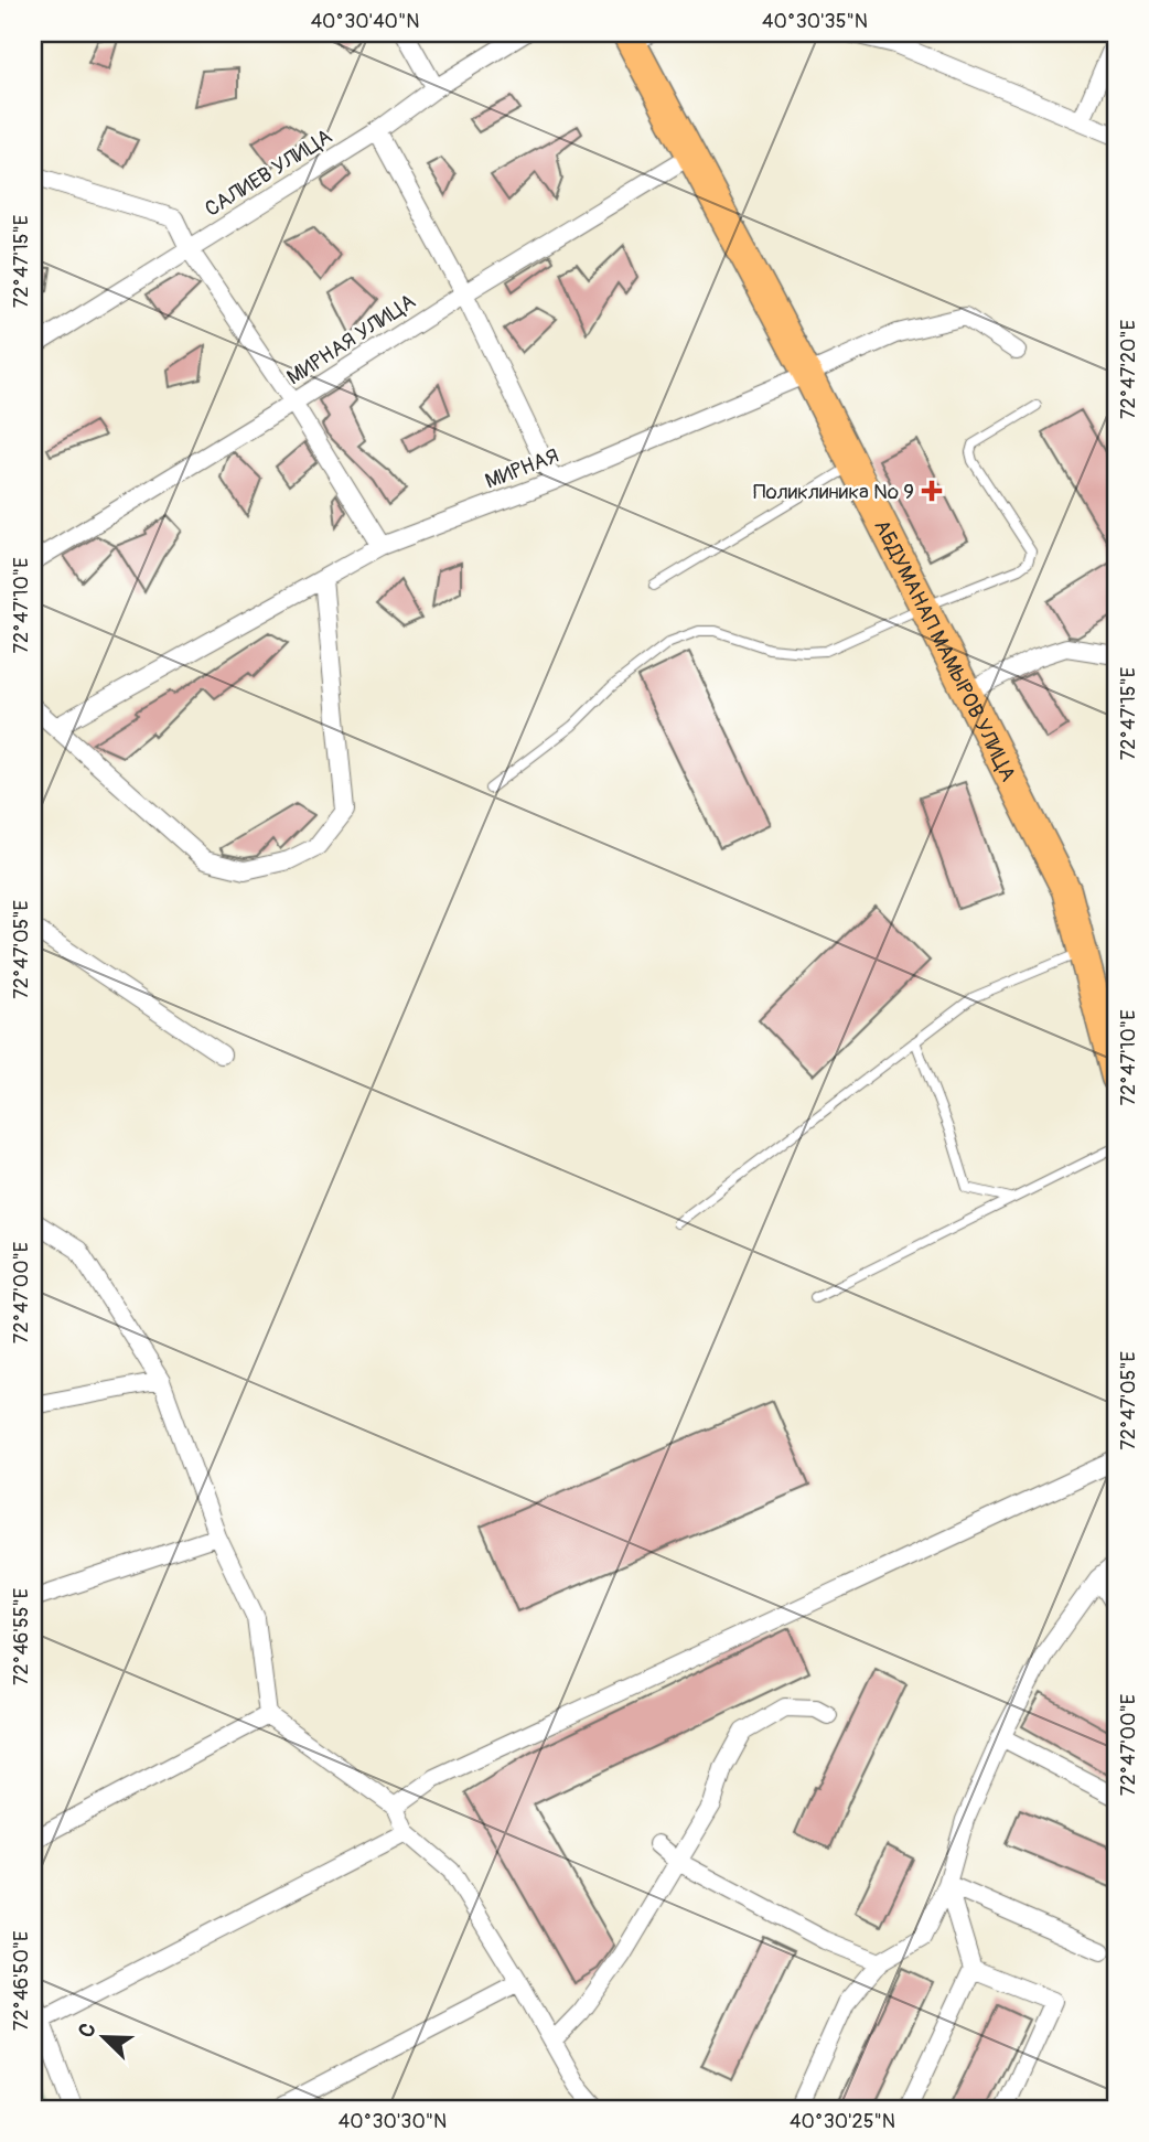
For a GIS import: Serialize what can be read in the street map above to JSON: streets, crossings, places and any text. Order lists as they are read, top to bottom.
{
  "streets": {
    "main road": ["АБДУМАНАП МАМЫРОВ УЛИЦА"],
    "street": ["САЛИЕВ УЛИЦА", "МИРНАЯ УЛИЦА", "МИРНАЯ"]
  },
  "crossings": [
    ["МИРНАЯ УЛИЦА", "АБДУМАНАП МАМЫРОВ УЛИЦА"],
    ["МИРНАЯ", "АБДУМАНАП МАМЫРОВ УЛИЦА"]
  ],
  "places": {
    "health": ["Поликлиника № 9"]
  },
  "north": "top left",
  "coordinates": [
    "40°30'40\"N",
    "40°30'35\"N",
    "72°47'15\"E",
    "72°47'20\"E",
    "72°47'10\"E",
    "72°47'05\"E",
    "72°47'00\"E",
    "72°46'55\"E",
    "72°46'50\"E",
    "40°30'30\"N",
    "40°30'25\"N"
  ]
}
